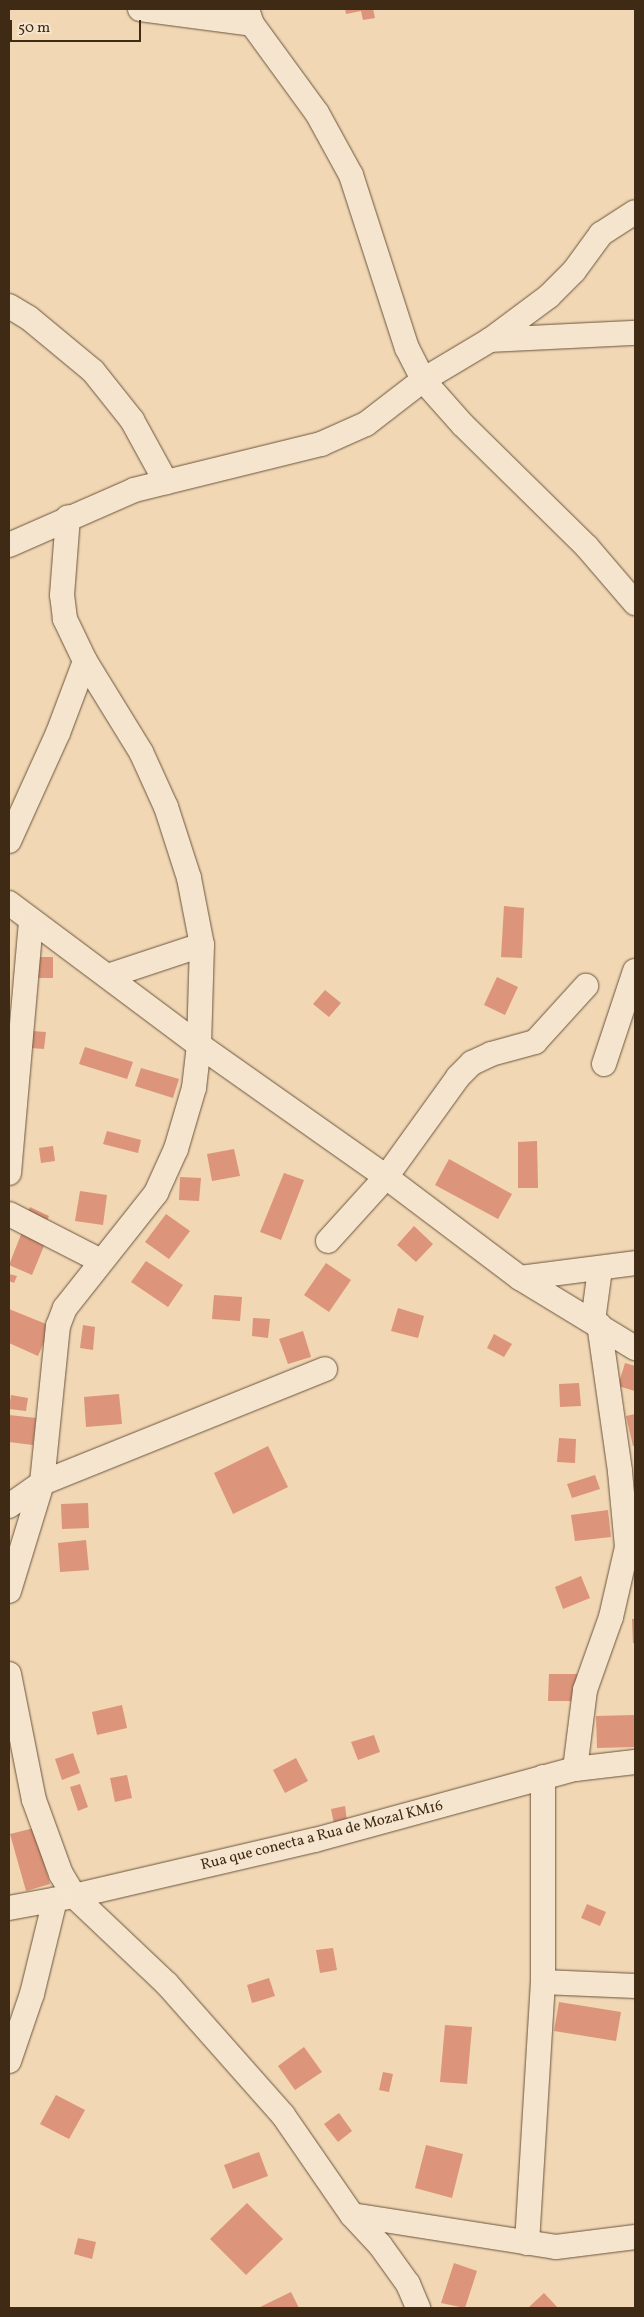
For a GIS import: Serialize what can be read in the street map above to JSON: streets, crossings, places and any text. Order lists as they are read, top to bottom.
{
  "streets": {
    "street": ["Rua que conecta a Rua de Mozal KM16"]
  },
  "scale_bar": "50 m"
}
